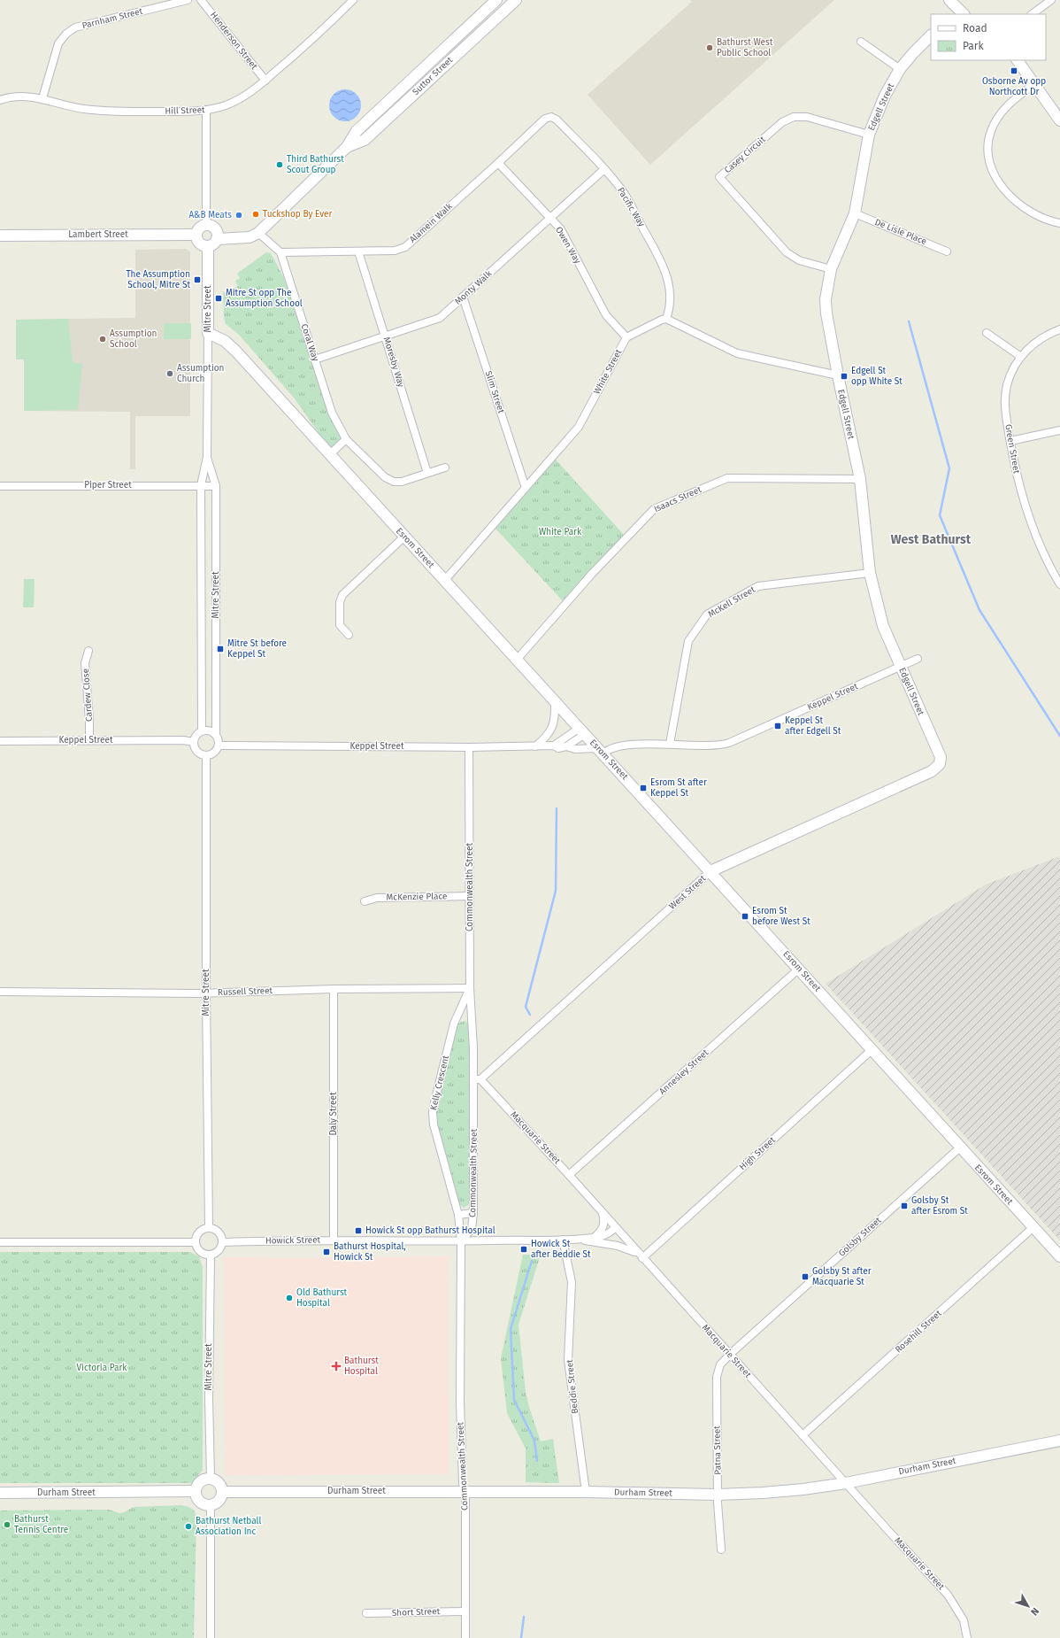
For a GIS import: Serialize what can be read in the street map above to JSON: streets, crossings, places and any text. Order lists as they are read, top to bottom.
{
  "streets": {
    "street": [
      "Parnham Street",
      "Henderson Street",
      "Suttor Street",
      "Edgell Street",
      "Hill Street",
      "Casey Circuit",
      "Pacific Way",
      "Alamein Walk",
      "De Lisle Place",
      "Lambert Street",
      "Owen Way",
      "Monty Walk",
      "Mitre Street",
      "Coral Way",
      "Moresby Way",
      "White Street",
      "Slim Street",
      "Green Street",
      "Piper Street",
      "Isaacs Street",
      "Esrom Street",
      "McKell Street",
      "Cardew Close",
      "Keppel Street",
      "Commonwealth Street",
      "West Street",
      "McKenzie Place",
      "Russell Street",
      "Annesley Street",
      "Kelly Crescent",
      "Daly Street",
      "Macquarie Street",
      "High Street",
      "Golsby Street",
      "Howick Street",
      "Rosehill Street",
      "Beddie Street",
      "Patna Street",
      "Durham Street",
      "Short Street"
    ]
  },
  "crossings": [
    ["Parnham Street", "Hill Street"],
    ["Henderson Street", "Hill Street"],
    ["Suttor Street", "Lambert Street"],
    ["Suttor Street", "Mitre Street"],
    ["Edgell Street", "Casey Circuit"],
    ["Edgell Street", "De Lisle Place"],
    ["Edgell Street", "Isaacs Street"],
    ["Edgell Street", "McKell Street"],
    ["Edgell Street", "Keppel Street"],
    ["Edgell Street", "West Street"],
    ["Pacific Way", "Alamein Walk"],
    ["Pacific Way", "Monty Walk"],
    ["Alamein Walk", "Owen Way"],
    ["Alamein Walk", "Coral Way"],
    ["Alamein Walk", "Moresby Way"],
    ["Lambert Street", "Mitre Street"],
    ["Owen Way", "Monty Walk"],
    ["Owen Way", "White Street"],
    ["Monty Walk", "Coral Way"],
    ["Monty Walk", "Moresby Way"],
    ["Monty Walk", "Slim Street"],
    ["Mitre Street", "Piper Street"],
    ["Mitre Street", "Esrom Street"],
    ["Mitre Street", "Keppel Street"],
    ["Mitre Street", "Russell Street"],
    ["Mitre Street", "Howick Street"],
    ["Mitre Street", "Durham Street"],
    ["Coral Way", "Moresby Way"],
    ["White Street", "Slim Street"],
    ["White Street", "Esrom Street"],
    ["Isaacs Street", "Esrom Street"],
    ["Esrom Street", "Keppel Street"],
    ["Esrom Street", "West Street"],
    ["Esrom Street", "Annesley Street"],
    ["Esrom Street", "High Street"],
    ["Esrom Street", "Golsby Street"],
    ["Esrom Street", "Rosehill Street"],
    ["McKell Street", "Keppel Street"],
    ["Cardew Close", "Keppel Street"],
    ["Keppel Street", "Commonwealth Street"],
    ["Commonwealth Street", "West Street"],
    ["Commonwealth Street", "McKenzie Place"],
    ["Commonwealth Street", "Russell Street"],
    ["Commonwealth Street", "Kelly Crescent"],
    ["Commonwealth Street", "Macquarie Street"],
    ["Commonwealth Street", "Howick Street"],
    ["Commonwealth Street", "Durham Street"],
    ["Commonwealth Street", "Short Street"],
    ["West Street", "Macquarie Street"],
    ["Russell Street", "Kelly Crescent"],
    ["Russell Street", "Daly Street"],
    ["Annesley Street", "Macquarie Street"],
    ["Kelly Crescent", "Howick Street"],
    ["Daly Street", "Howick Street"],
    ["Macquarie Street", "High Street"],
    ["Macquarie Street", "Golsby Street"],
    ["Macquarie Street", "Howick Street"],
    ["Macquarie Street", "Rosehill Street"],
    ["Macquarie Street", "Patna Street"],
    ["Macquarie Street", "Durham Street"],
    ["High Street", "Howick Street"],
    ["Golsby Street", "Patna Street"],
    ["Howick Street", "Beddie Street"],
    ["Beddie Street", "Durham Street"],
    ["Patna Street", "Durham Street"]
  ],
  "districts": ["West Bathurst"],
  "parks": ["White Park", "Victoria Park"],
  "places": {
    "other": [
      "Bathurst West Public School",
      "Third Bathurst Scout Group",
      "Tuckshop By Ever",
      "A&B Meats",
      "Assumption School",
      "Assumption Church",
      "Old Bathurst Hospital",
      "Bathurst Tennis Centre",
      "Bathurst Netball Association Inc"
    ],
    "transit": [
      "Osborne Av opp Northcott Dr",
      "The Assumption School, Mitre St",
      "Mitre St opp The Assumption School",
      "Edgell St opp White St",
      "Mitre St before Keppel St",
      "Keppel St after Edgell St",
      "Esrom St after Keppel St",
      "Esrom St before West St",
      "Golsby St after Esrom St",
      "Howick St opp Bathurst Hospital",
      "Howick St after Beddie St",
      "Bathurst Hospital, Howick St",
      "Golsby St after Macquarie St"
    ],
    "health": ["Bathurst Hospital"]
  },
  "legend": ["Road", "Park"],
  "north": "bottom right"
}
